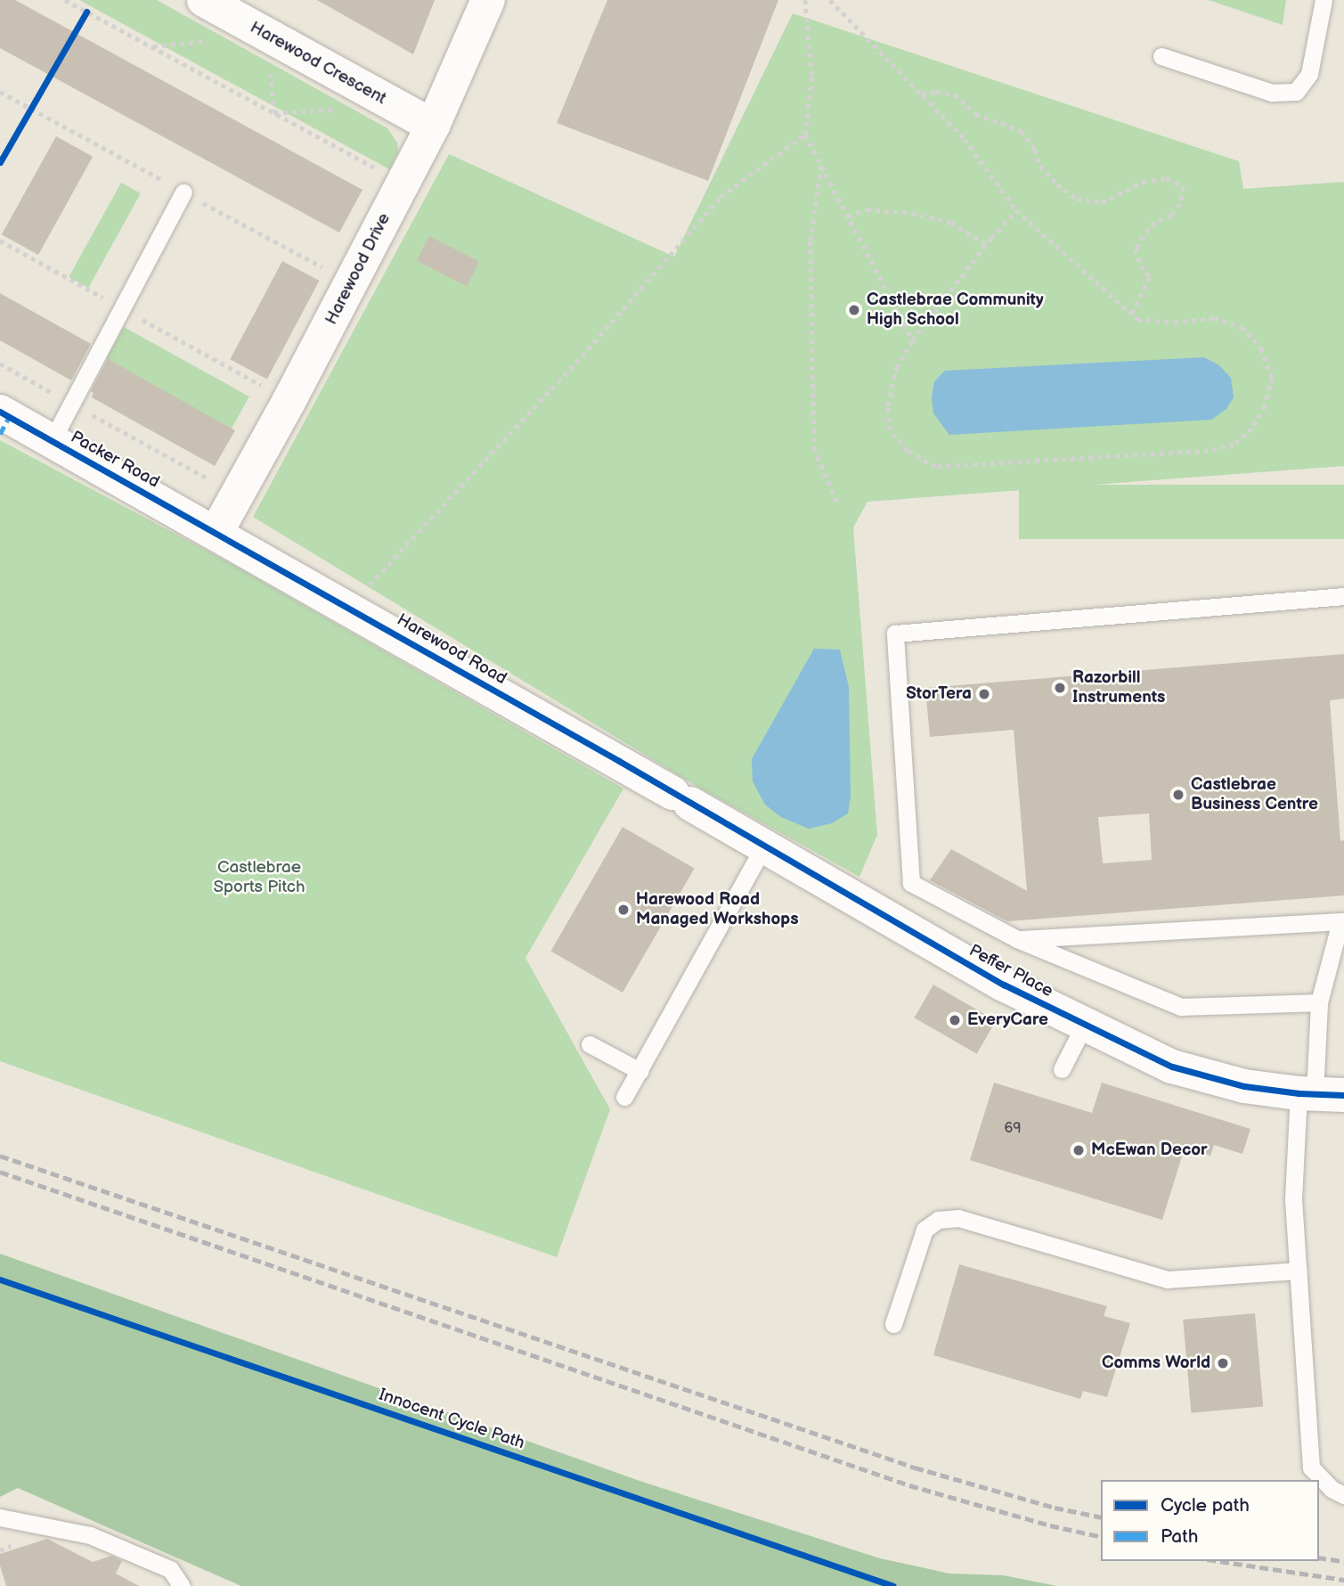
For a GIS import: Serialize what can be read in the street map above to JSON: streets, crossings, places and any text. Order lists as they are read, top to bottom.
{
  "streets": {
    "street": [
      "Harewood Crescent",
      "Harewood Drive",
      "Packer Road",
      "Harewood Road",
      "Peffer Place"
    ],
    "cycle path": ["Innocent Cycle Path"]
  },
  "crossings": [
    ["Harewood Crescent", "Harewood Drive"],
    ["Harewood Drive", "Packer Road"],
    ["Harewood Drive", "Harewood Road"],
    ["Packer Road", "Harewood Road"],
    ["Harewood Road", "Peffer Place"]
  ],
  "parks": ["Castlebrae Sports Pitch"],
  "places": [
    "Castlebrae Community High School",
    "Razorbill Instruments",
    "StorTera",
    "Castlebrae Business Centre",
    "Harewood Road Managed Workshops",
    "EveryCare",
    "McEwan Decor",
    "Comms World"
  ],
  "house_numbers": ["69"],
  "legend": ["Cycle path", "Path"]
}
